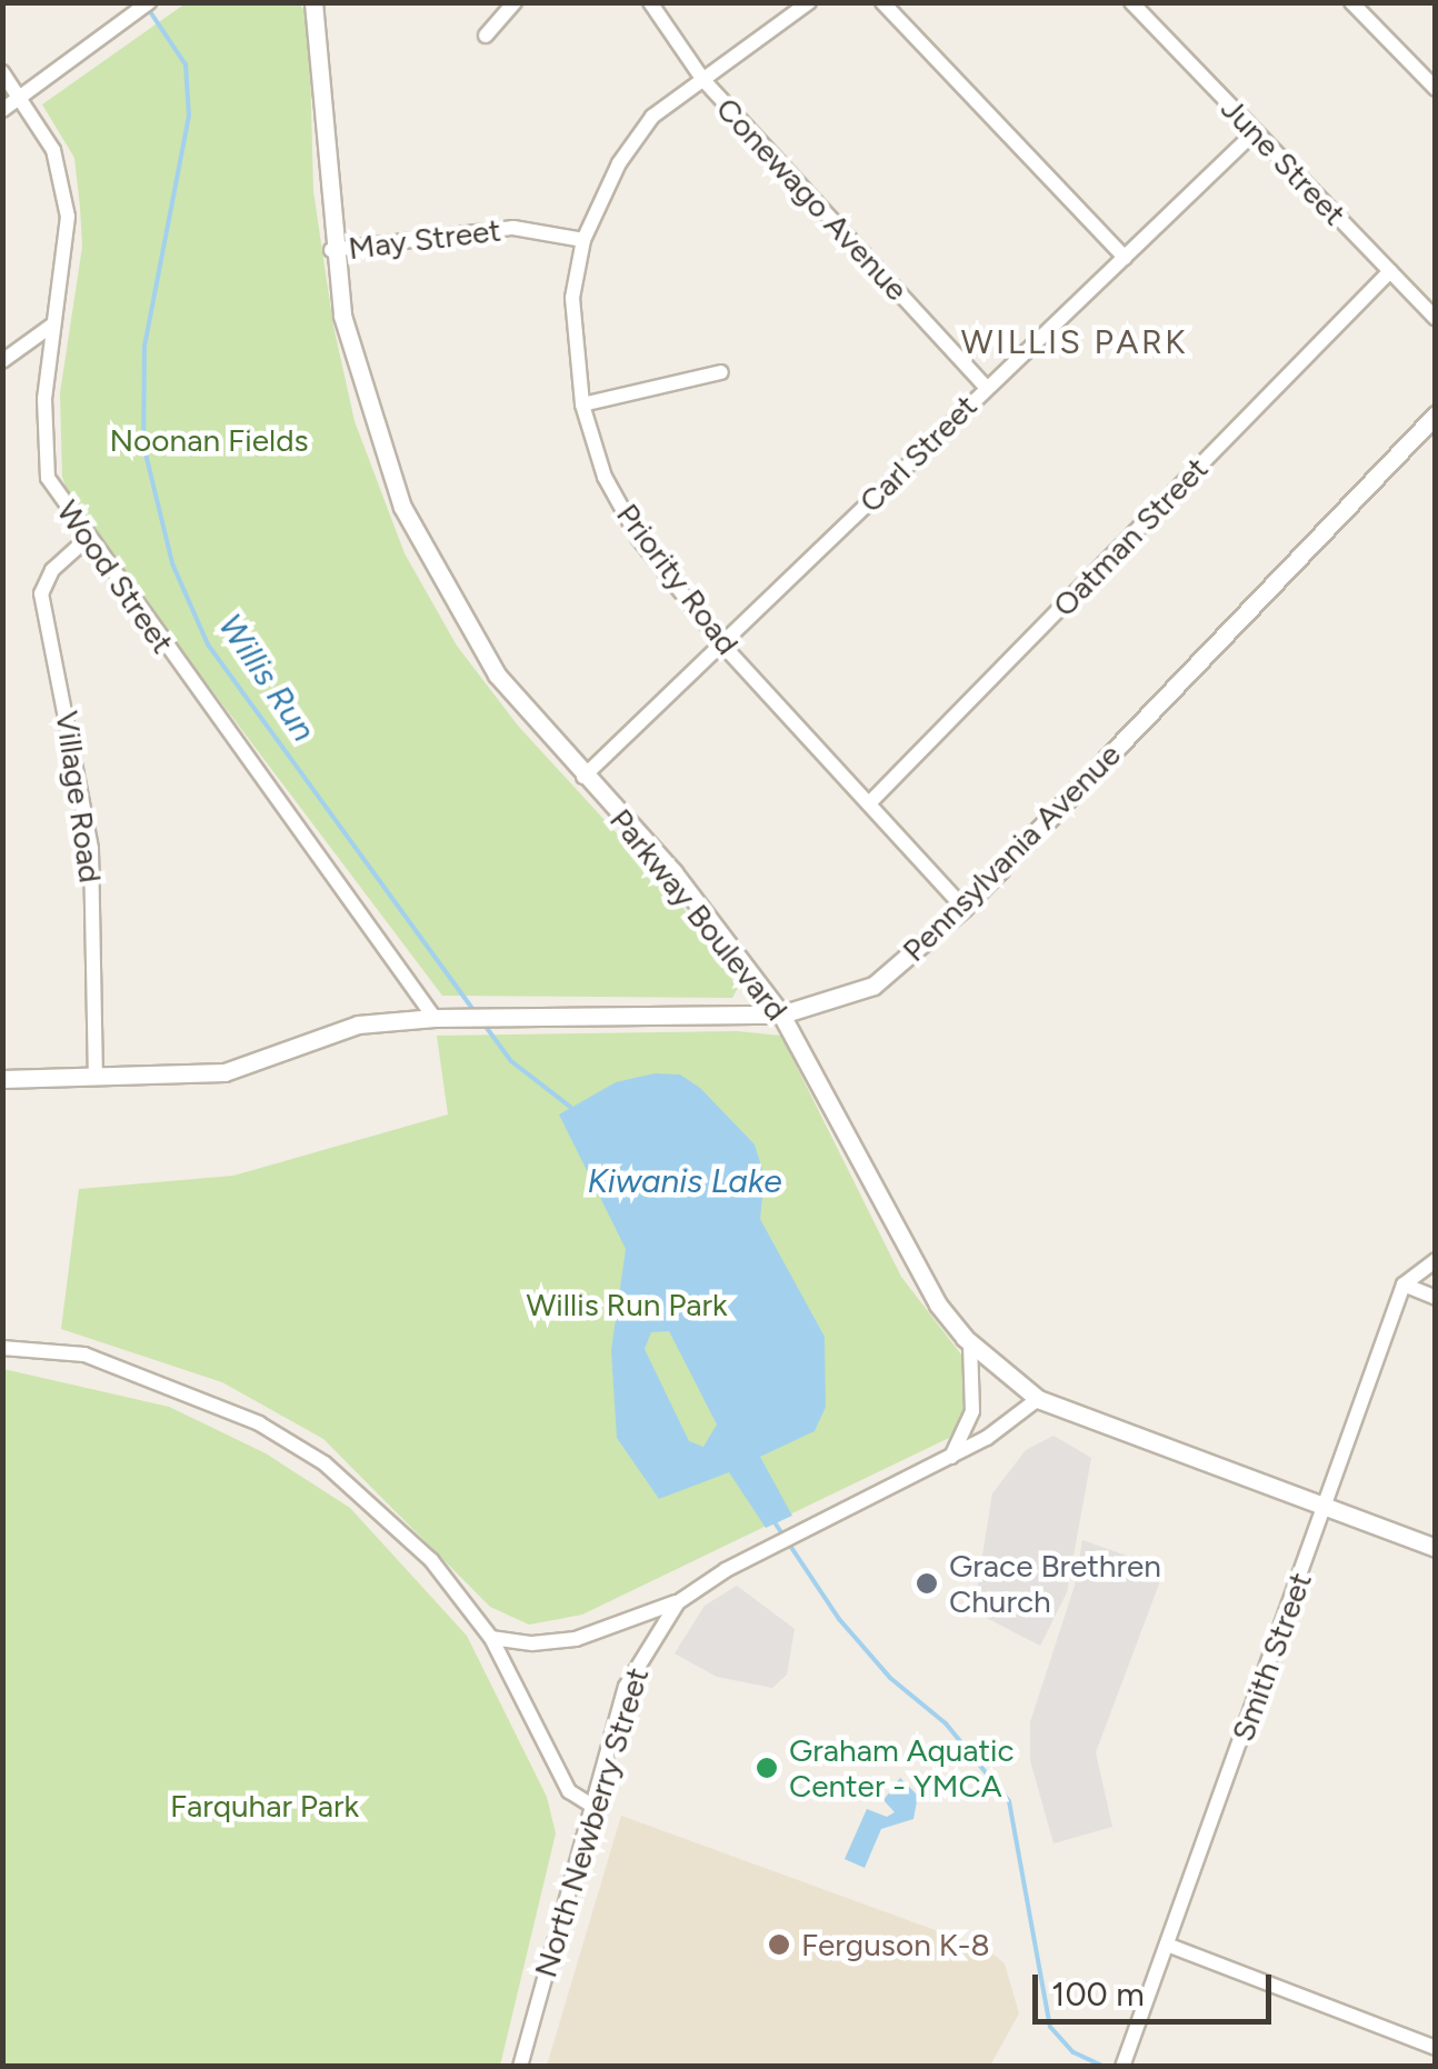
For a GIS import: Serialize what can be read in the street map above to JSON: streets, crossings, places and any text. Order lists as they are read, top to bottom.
{
  "streets": {
    "street": [
      "June Street",
      "Conewago Avenue",
      "May Street",
      "Carl Street",
      "Oatman Street",
      "Wood Street",
      "Priority Road",
      "Village Road",
      "Pennsylvania Avenue",
      "Parkway Boulevard",
      "Smith Street",
      "North Newberry Street"
    ]
  },
  "crossings": [
    ["June Street", "Carl Street"],
    ["June Street", "Oatman Street"],
    ["Conewago Avenue", "Carl Street"],
    ["Conewago Avenue", "Priority Road"],
    ["May Street", "Priority Road"],
    ["May Street", "Parkway Boulevard"],
    ["Carl Street", "Priority Road"],
    ["Carl Street", "Parkway Boulevard"],
    ["Oatman Street", "Priority Road"],
    ["Wood Street", "Village Road"],
    ["Wood Street", "Pennsylvania Avenue"],
    ["Priority Road", "Pennsylvania Avenue"],
    ["Village Road", "Pennsylvania Avenue"],
    ["Pennsylvania Avenue", "Parkway Boulevard"],
    ["Parkway Boulevard", "Smith Street"],
    ["Parkway Boulevard", "North Newberry Street"]
  ],
  "districts": ["WILLIS PARK"],
  "water": ["Willis Run", "Kiwanis Lake"],
  "parks": ["Noonan Fields", "Willis Run Park", "Farquhar Park"],
  "places": ["Grace Brethren Church", "Graham Aquatic Center - YMCA", "Ferguson K-8"],
  "scale_bar": "100 m"
}
